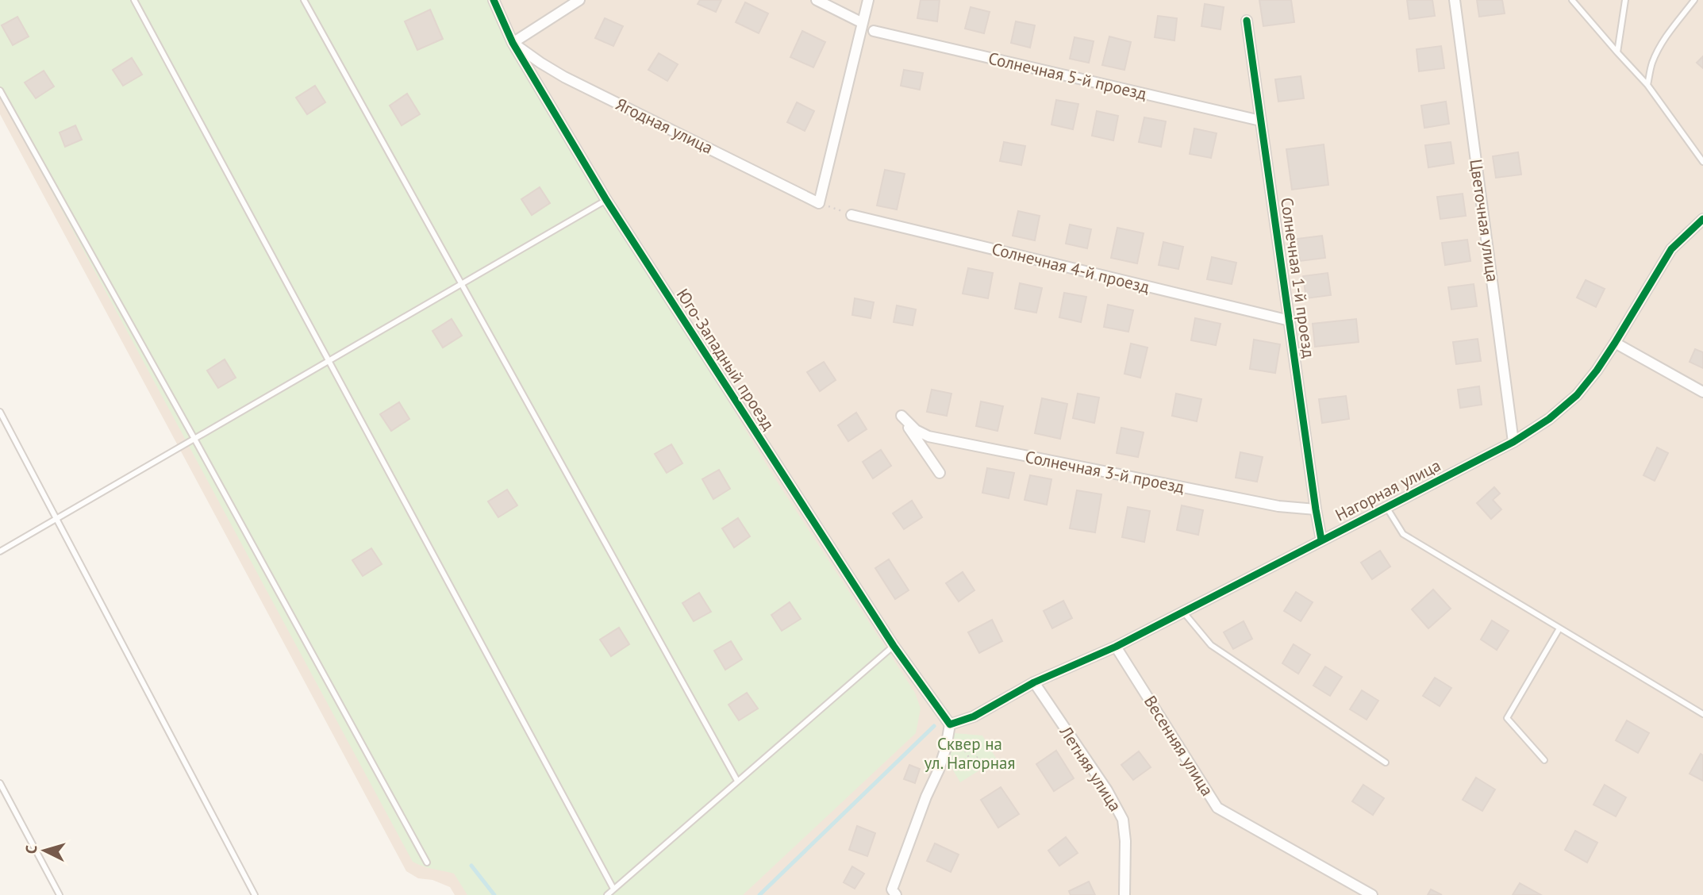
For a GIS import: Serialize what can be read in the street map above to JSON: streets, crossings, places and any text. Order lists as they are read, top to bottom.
{
  "streets": {
    "street": [
      "Солнечная 5-й проезд",
      "Ягодная улица",
      "Цветочная улица",
      "Солнечная 4-й проезд",
      "Солнечная 1-й проезд",
      "Юго-Западный проезд",
      "Солнечная 3-й проезд",
      "Нагорная улица",
      "Весенняя улица",
      "Летняя улица"
    ]
  },
  "crossings": [
    ["Солнечная 5-й проезд", "Солнечная 1-й проезд"],
    ["Ягодная улица", "Юго-Западный проезд"],
    ["Цветочная улица", "Нагорная улица"],
    ["Солнечная 4-й проезд", "Солнечная 1-й проезд"],
    ["Солнечная 1-й проезд", "Солнечная 3-й проезд"],
    ["Солнечная 1-й проезд", "Нагорная улица"],
    ["Юго-Западный проезд", "Нагорная улица"],
    ["Нагорная улица", "Весенняя улица"],
    ["Нагорная улица", "Летняя улица"]
  ],
  "parks": ["Сквер на ул. Нагорная"],
  "north": "left"
}
